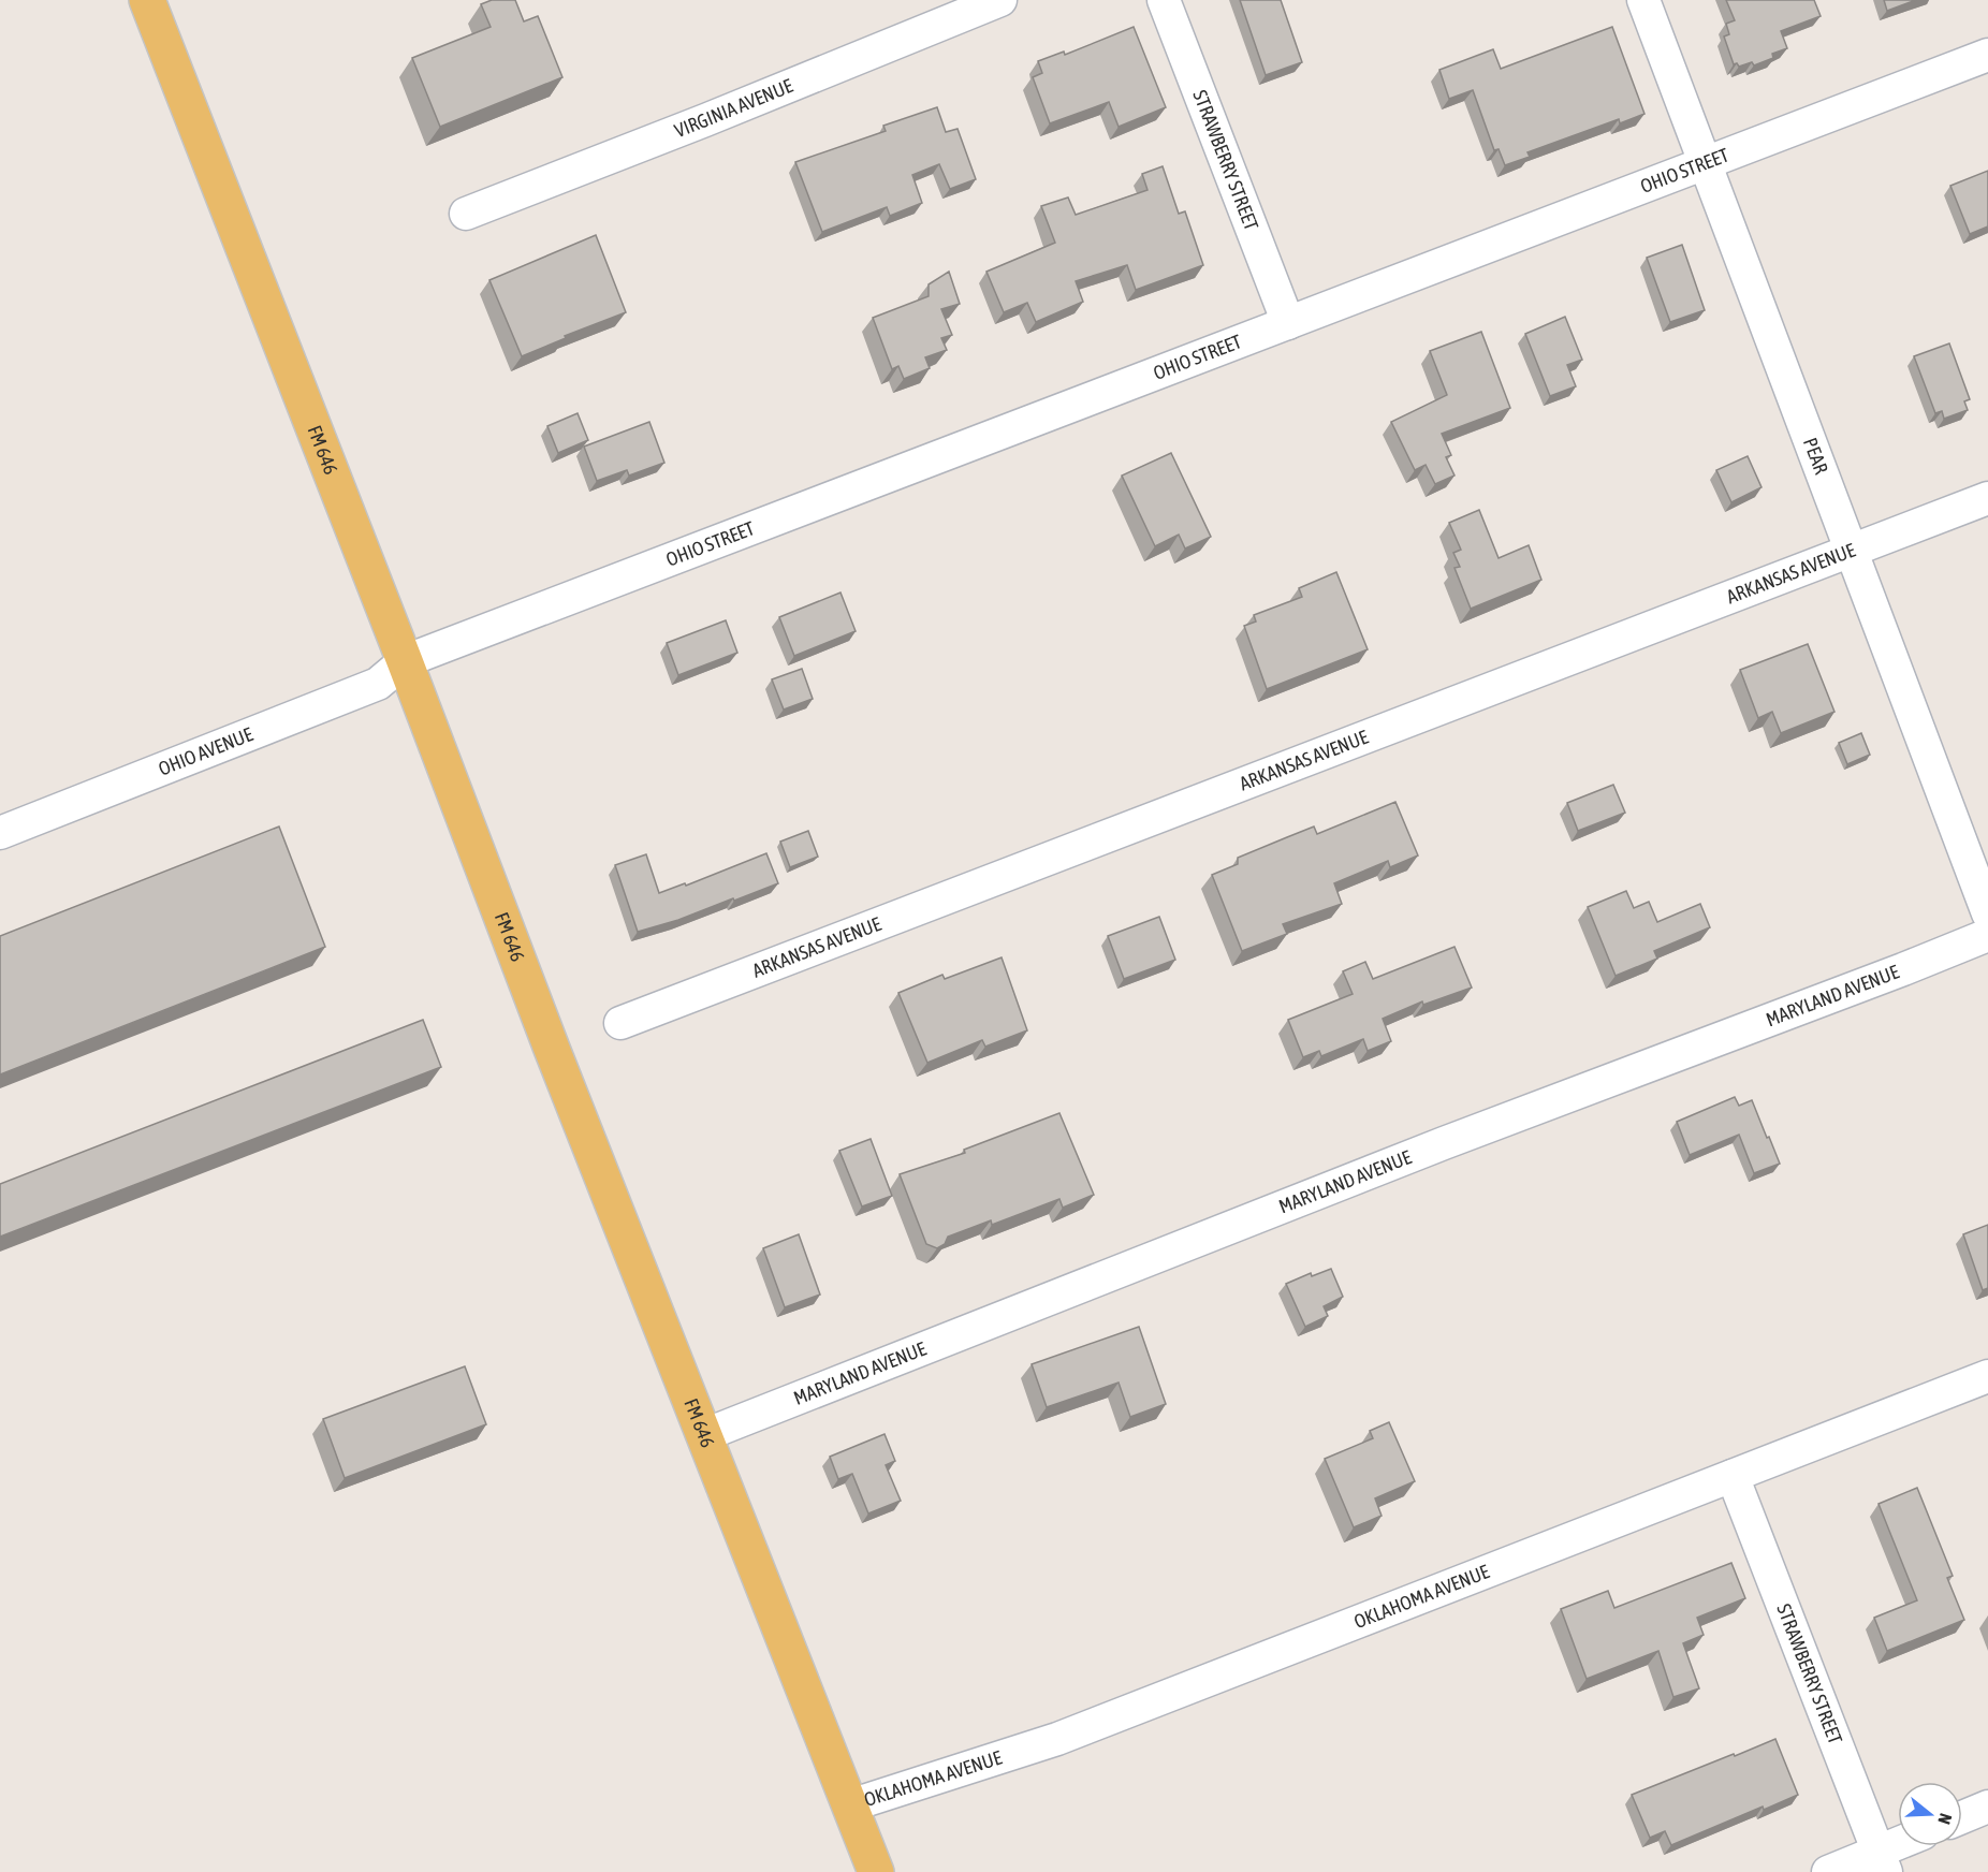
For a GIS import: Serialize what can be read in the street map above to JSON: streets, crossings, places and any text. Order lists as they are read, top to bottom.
{
  "streets": {
    "main road": ["FM 646"],
    "street": [
      "VIRGINIA AVENUE",
      "STRAWBERRY STREET",
      "OHIO STREET",
      "PEAR",
      "ARKANSAS AVENUE",
      "OHIO AVENUE",
      "MARYLAND AVENUE",
      "OKLAHOMA AVENUE"
    ]
  },
  "crossings": [
    ["STRAWBERRY STREET", "OHIO STREET"],
    ["STRAWBERRY STREET", "OKLAHOMA AVENUE"],
    ["OHIO STREET", "FM 646"],
    ["OHIO STREET", "PEAR"],
    ["OHIO STREET", "OHIO AVENUE"],
    ["FM 646", "OHIO AVENUE"],
    ["FM 646", "MARYLAND AVENUE"],
    ["FM 646", "OKLAHOMA AVENUE"],
    ["PEAR", "ARKANSAS AVENUE"]
  ],
  "north": "right"
}
